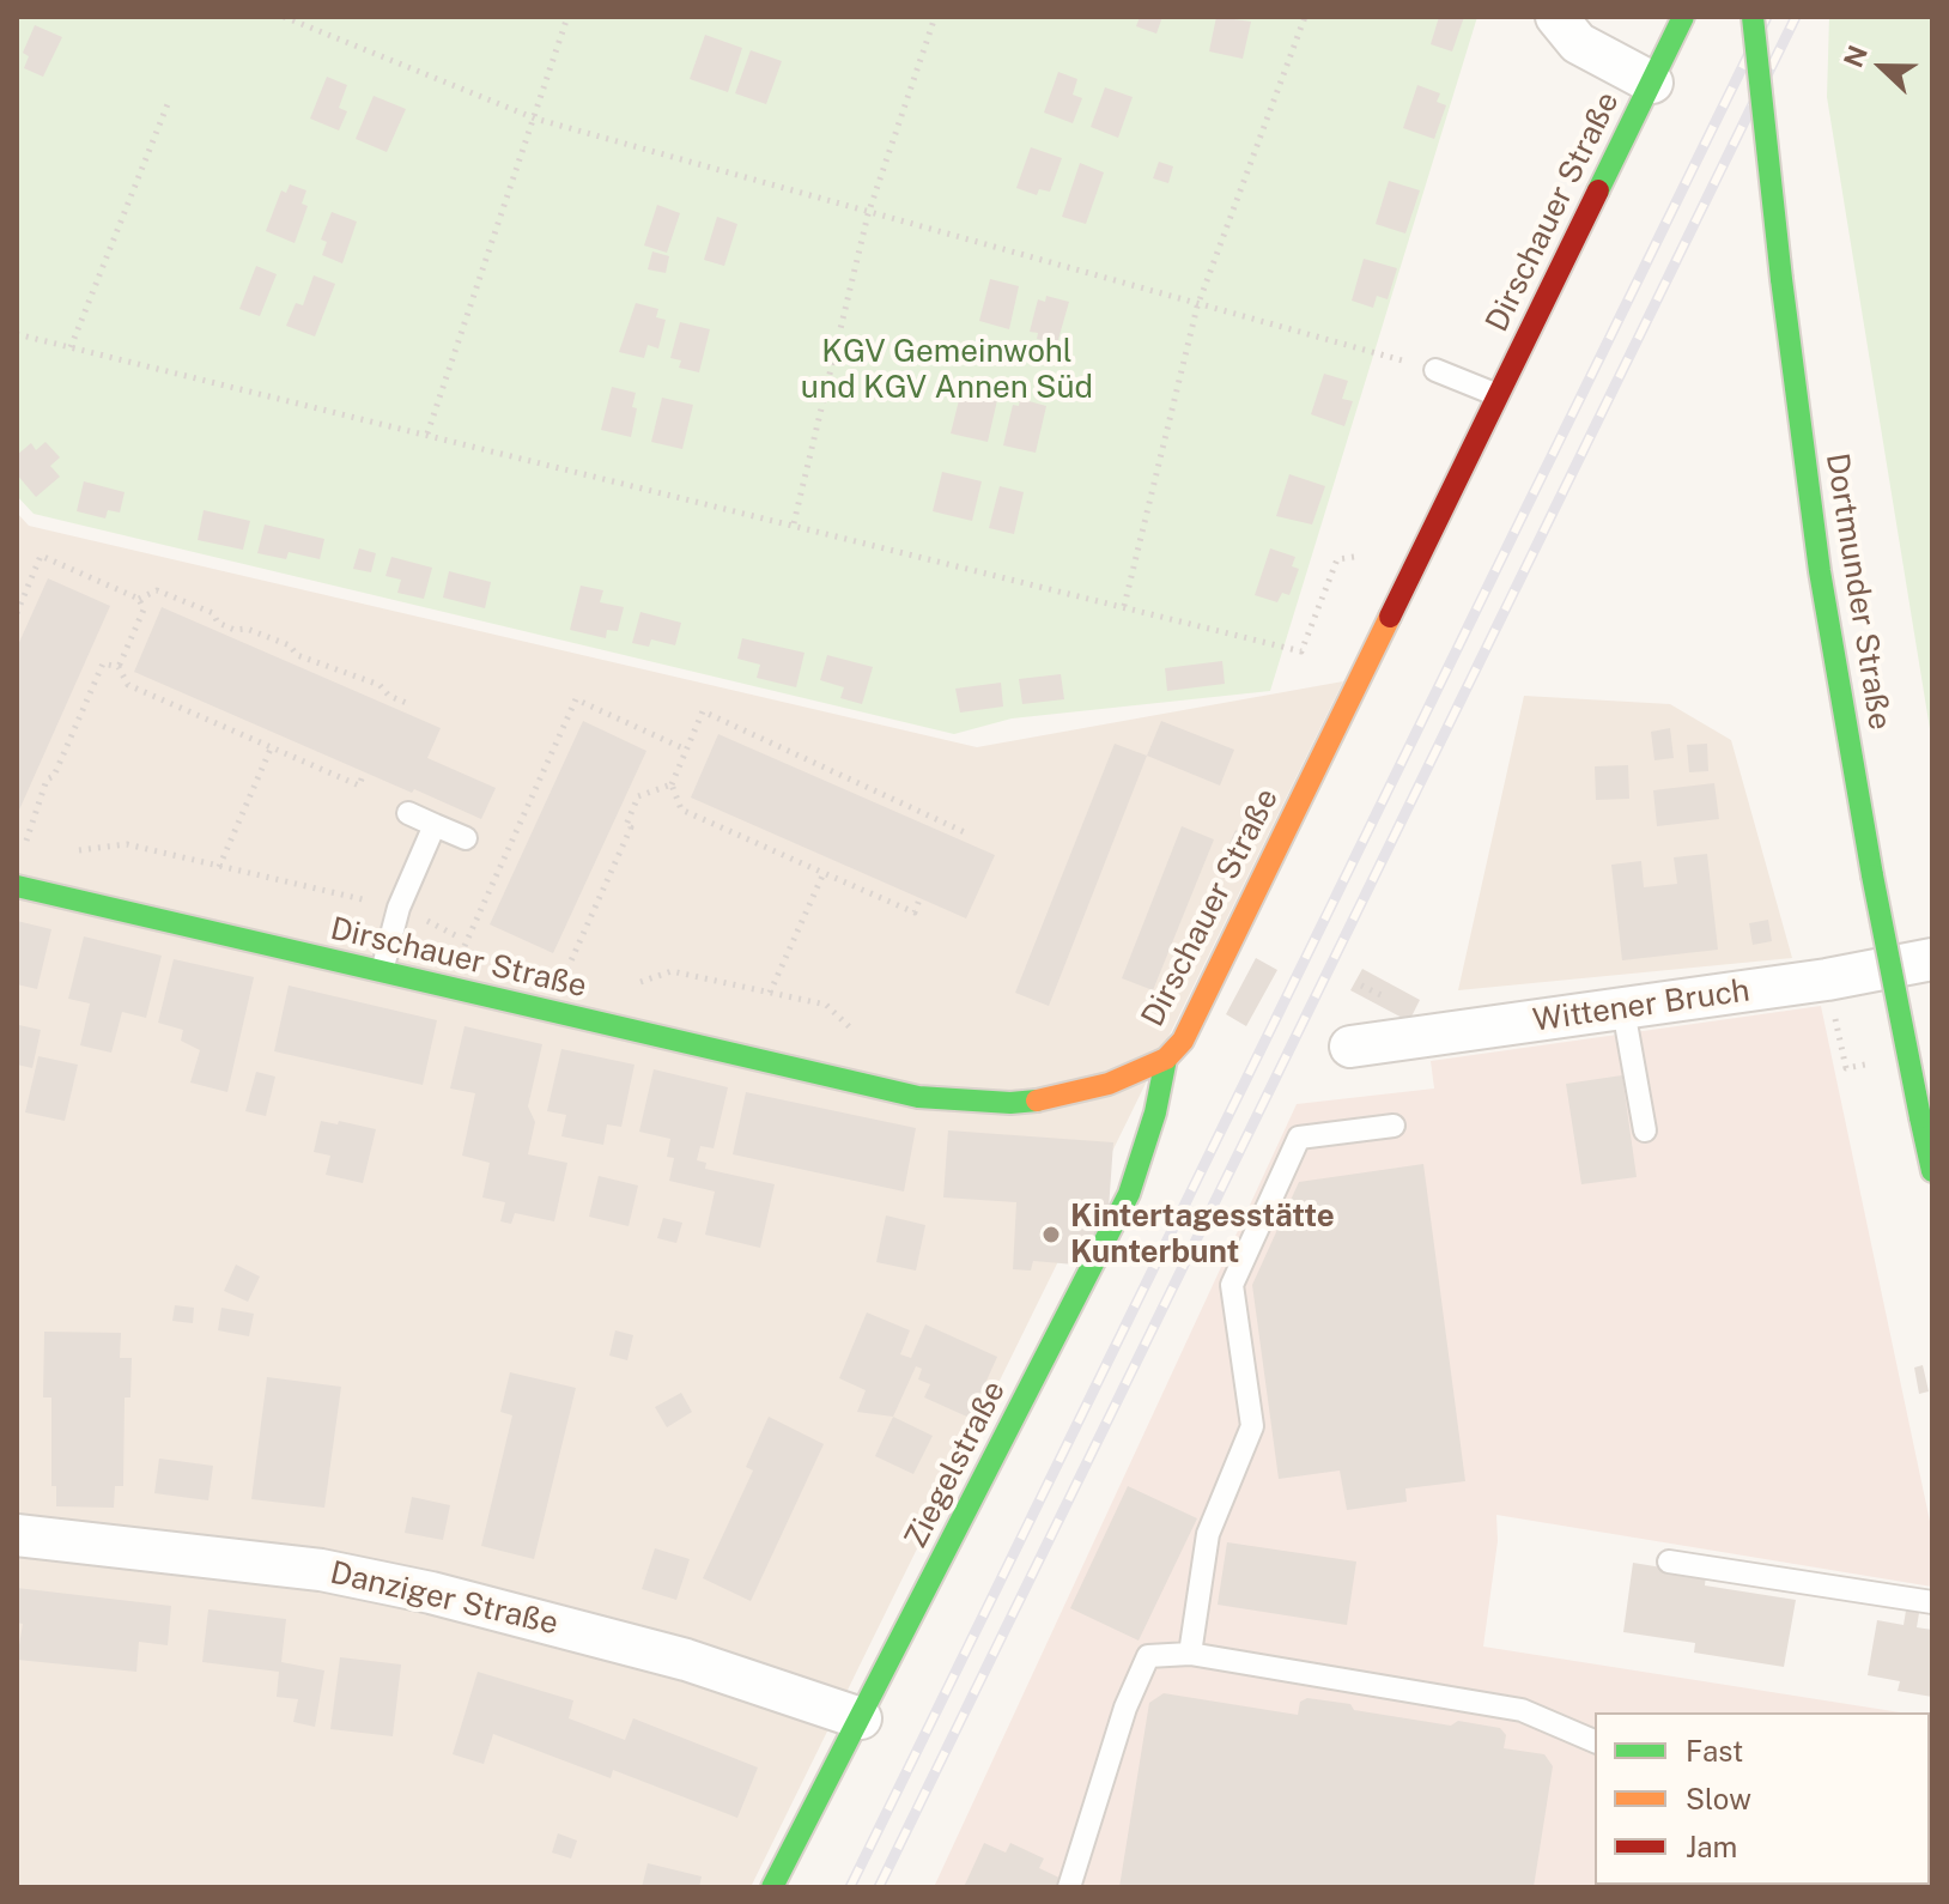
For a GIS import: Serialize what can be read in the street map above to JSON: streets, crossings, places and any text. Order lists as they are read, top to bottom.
{
  "streets": {
    "street": [
      "Dirschauer Straße",
      "Dortmunder Straße",
      "Wittener Bruch",
      "Ziegelstraße",
      "Danziger Straße"
    ]
  },
  "crossings": [
    ["Dirschauer Straße", "Ziegelstraße"],
    ["Ziegelstraße", "Danziger Straße"]
  ],
  "parks": ["KGV Gemeinwohl und KGV Annen Süd"],
  "places": ["Kintertagesstätte Kunterbunt"],
  "legend": ["Fast", "Slow", "Jam"],
  "north": "left"
}
